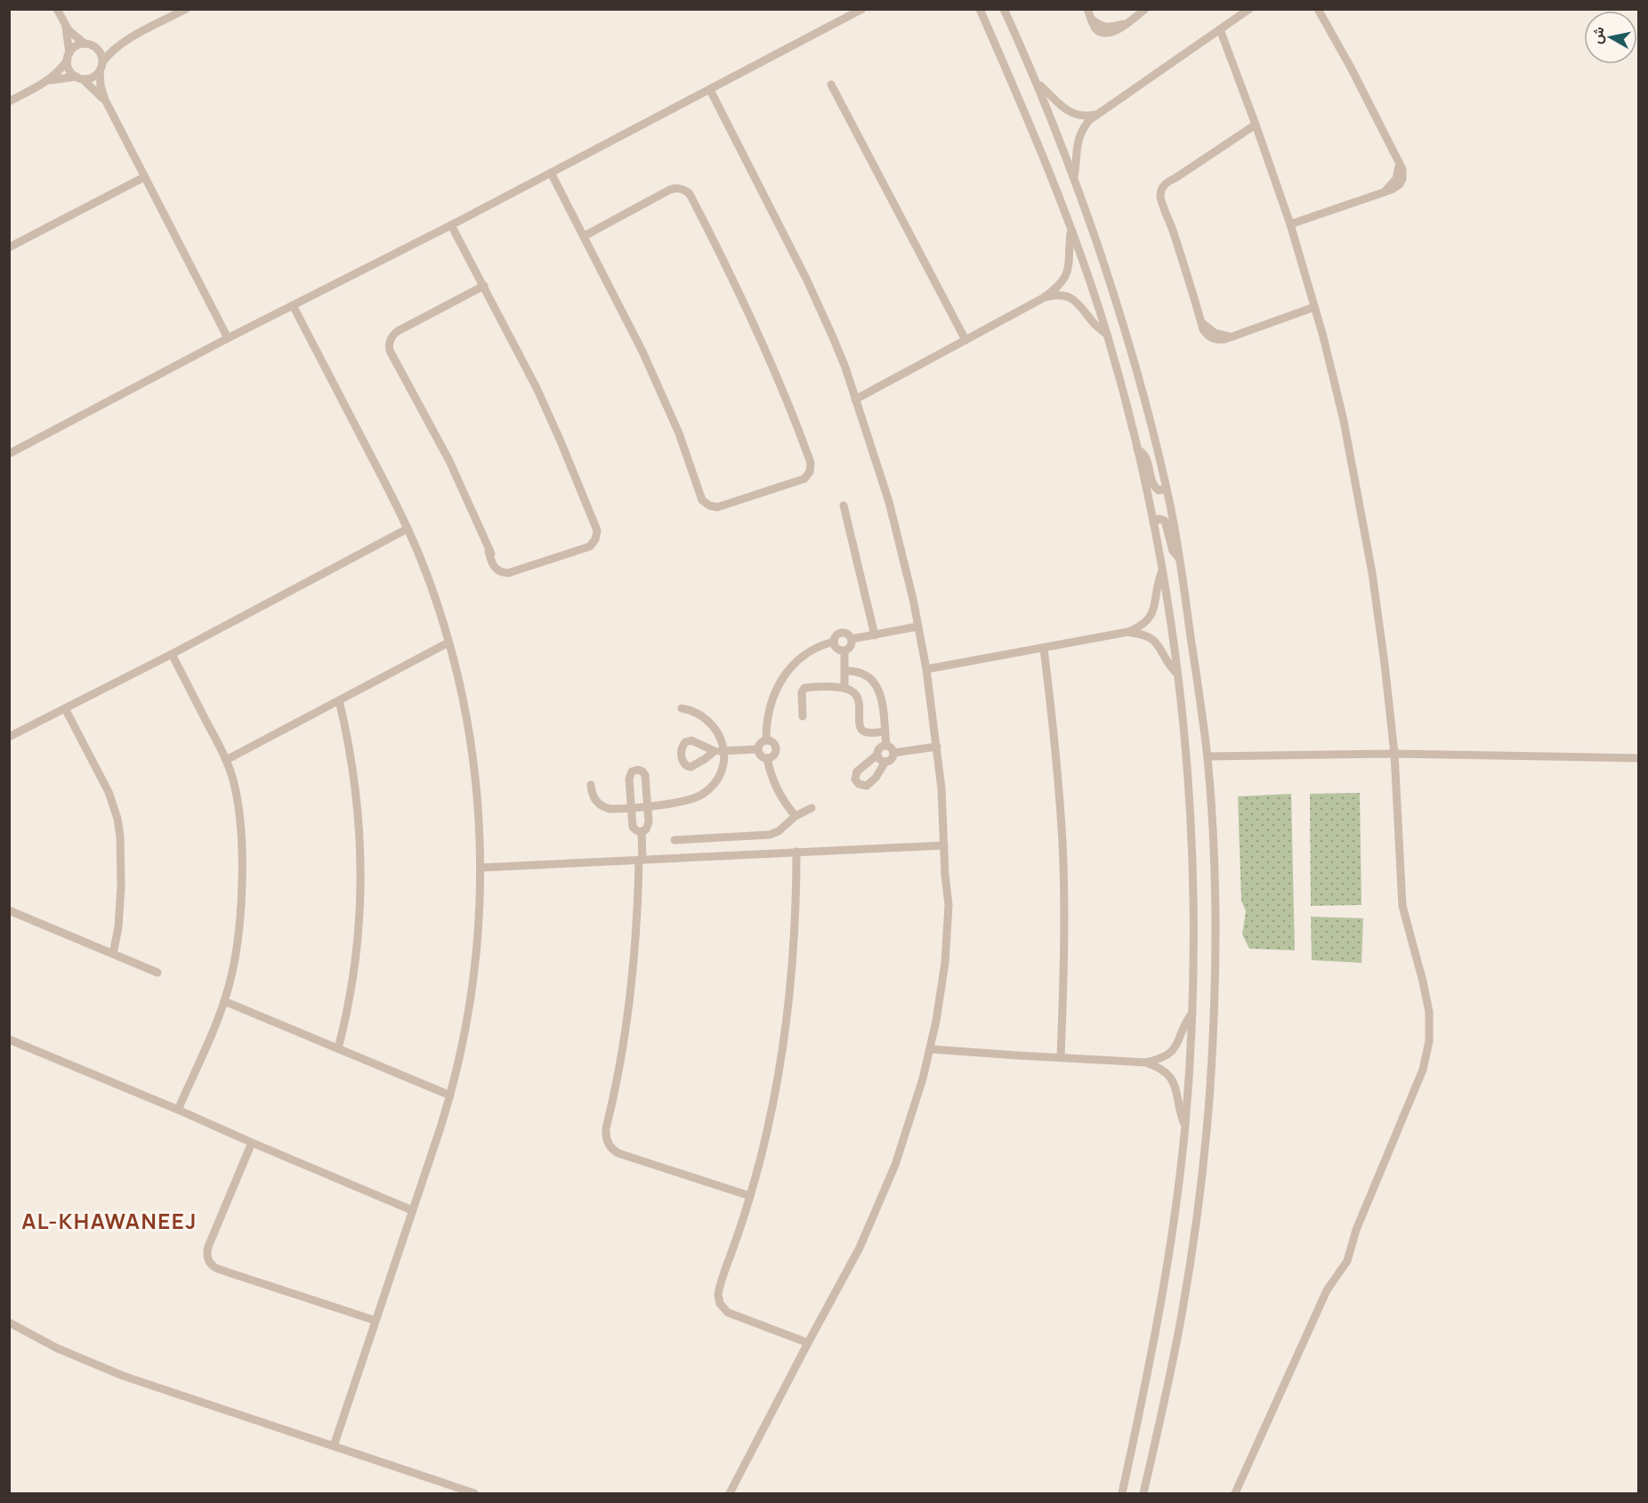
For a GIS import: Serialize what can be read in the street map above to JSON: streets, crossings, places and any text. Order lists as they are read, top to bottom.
{
  "districts": ["AL-KHAWANEEJ"],
  "north": "left"
}
